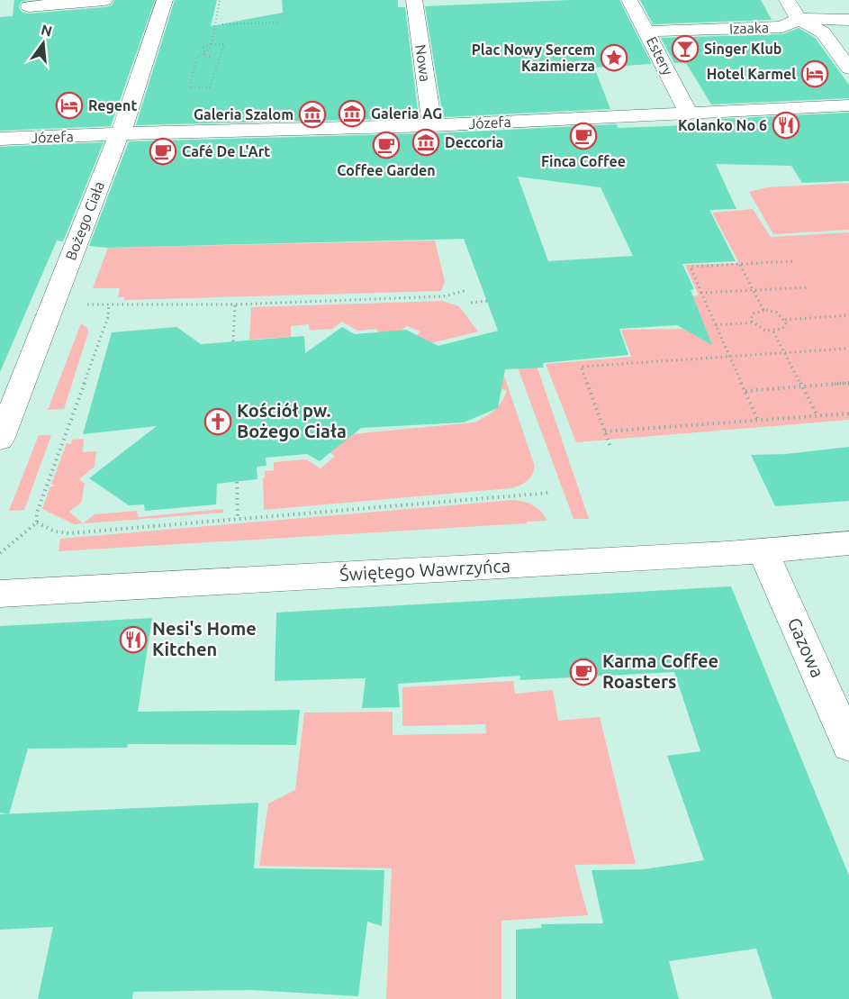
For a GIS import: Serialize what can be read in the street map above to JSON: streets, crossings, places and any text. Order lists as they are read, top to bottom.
{
  "streets": {
    "street": [
      "Izaaka",
      "Estery",
      "Nowa",
      "Józefa",
      "Bożego Ciała",
      "Świętego Wawrzyńca",
      "Gazowa"
    ]
  },
  "crossings": [
    ["Izaaka", "Estery"],
    ["Estery", "Józefa"],
    ["Nowa", "Józefa"],
    ["Józefa", "Bożego Ciała"],
    ["Świętego Wawrzyńca", "Gazowa"]
  ],
  "places": {
    "bar": ["Singer Klub"],
    "place": ["Plac Nowy Sercem Kazimierza"],
    "hotel": ["Hotel Karmel", "Regent"],
    "museum": ["Galeria AG", "Galeria Szalom", "Deccoria"],
    "restaurant": ["Kolanko No 6", "Nesi's Home Kitchen"],
    "cafe": [
      "Finca Coffee",
      "Coffee Garden",
      "Café De L'Art",
      "Karma Coffee Roasters"
    ],
    "church": ["Kościół pw. Bożego Ciała"]
  },
  "north": "top"
}
